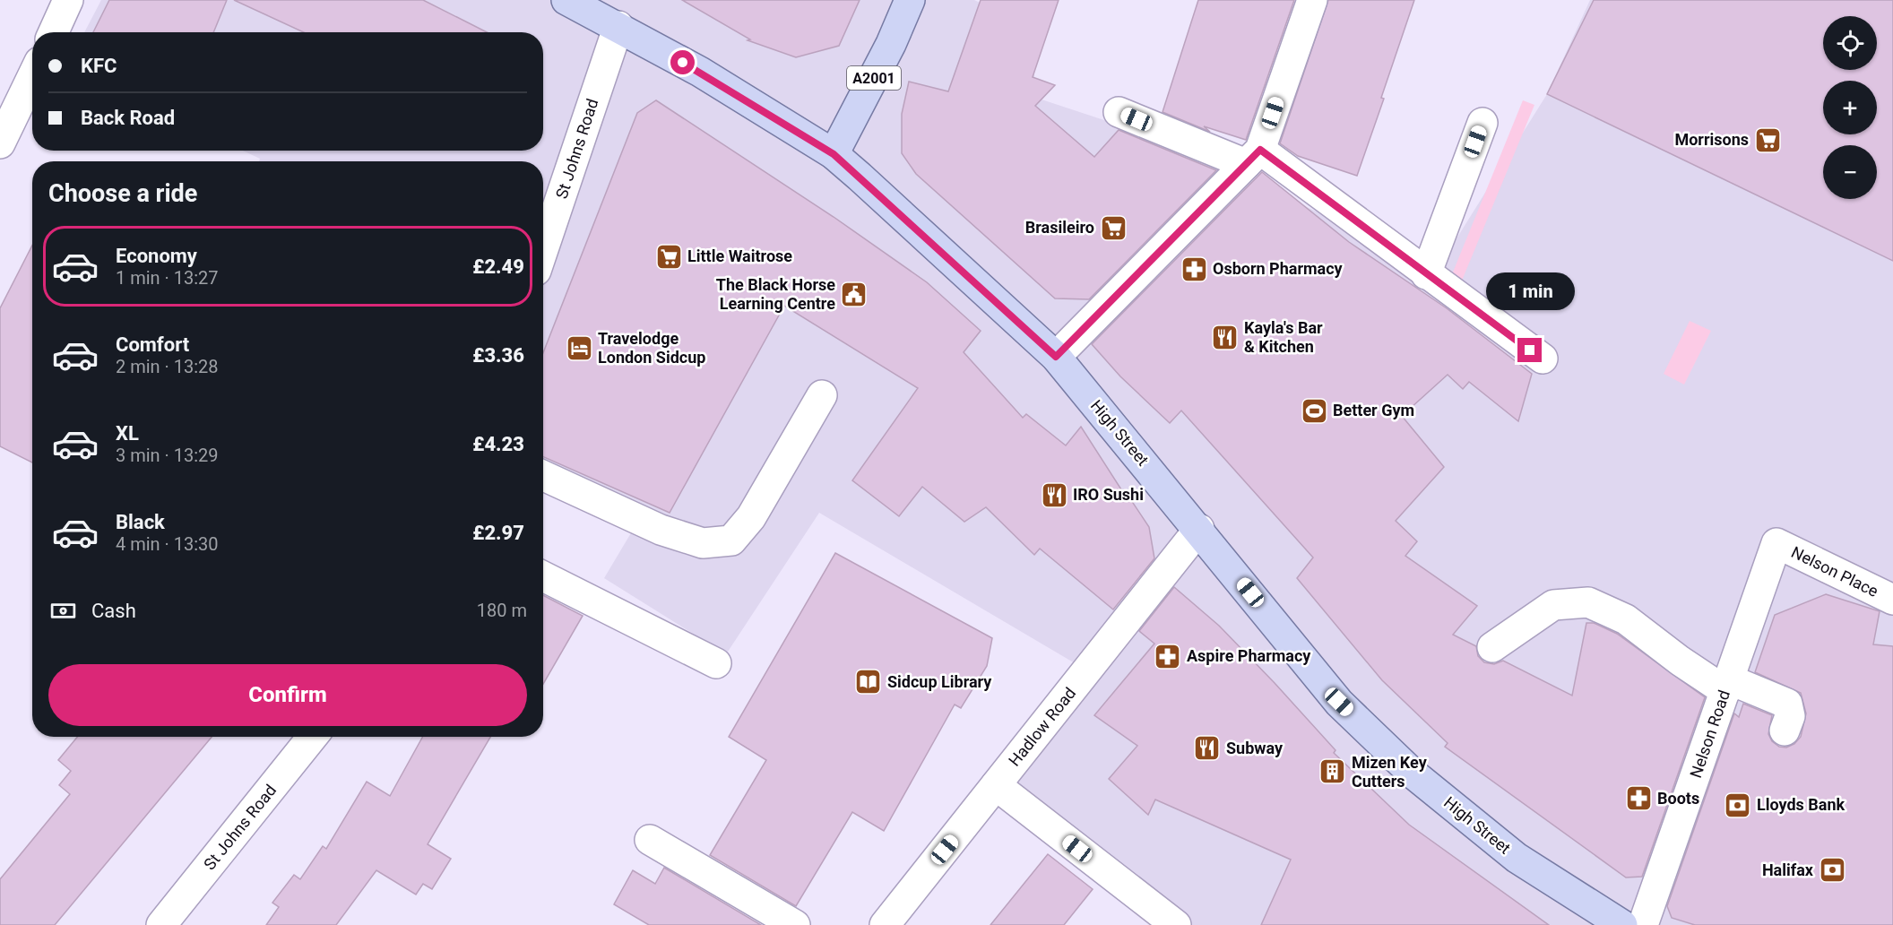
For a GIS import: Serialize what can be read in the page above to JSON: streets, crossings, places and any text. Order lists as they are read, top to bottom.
{
  "streets": {
    "main road": ["A2001", "High Street"],
    "street": [
      "St Johns Road",
      "Nelson Place",
      "Hadlow Road",
      "Nelson Road"
    ]
  },
  "crossings": [
    ["A2001", "High Street"],
    ["St Johns Road", "High Street"],
    ["High Street", "Hadlow Road"],
    ["Nelson Place", "Nelson Road"]
  ],
  "places": {
    "supermarket": ["Morrisons", "Brasileiro", "Little Waitrose"],
    "pharmacy": ["Osborn Pharmacy", "Aspire Pharmacy", "Boots"],
    "public building": ["The Black Horse Learning Centre"],
    "restaurant": ["Kayla's Bar & Kitchen", "IRO Sushi", "Subway"],
    "hotel": ["Travelodge London Sidcup"],
    "sports": ["Better Gym"],
    "library": ["Sidcup Library"],
    "building": ["Mizen Key Cutters"],
    "bank": ["Lloyds Bank", "Halifax"]
  },
  "page": {
    "map_buttons": ["+", "−"],
    "banner": ["KFC", "Back Road"],
    "heading": "Choose a ride",
    "list": [
      {
        "name": "Economy",
        "note": "1 min · 13:27",
        "value": "£2.49"
      },
      {
        "name": "Comfort",
        "note": "2 min · 13:28",
        "value": "£3.36"
      },
      {
        "name": "XL",
        "note": "3 min · 13:29",
        "value": "£4.23"
      },
      {
        "name": "Black",
        "note": "4 min · 13:30",
        "value": "£2.97"
      }
    ],
    "bubble": "1 min",
    "pay": ["Cash", "180 m"],
    "buttons": "Confirm"
  }
}
